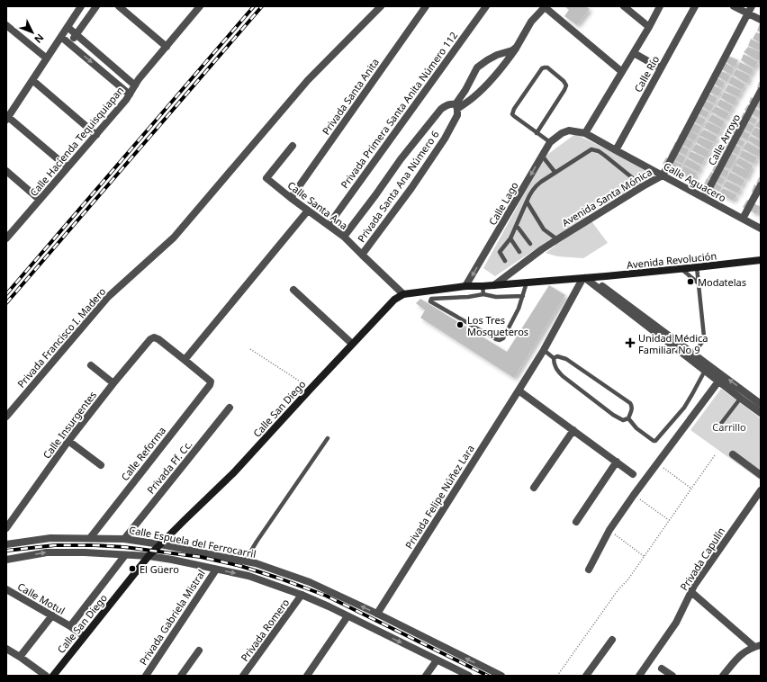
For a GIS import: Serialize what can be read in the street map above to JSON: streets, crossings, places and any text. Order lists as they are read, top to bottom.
{
  "streets": {
    "main road": ["Avenida Revolución", "Calle San Diego"],
    "street": [
      "Calle Río",
      "Privada Santa Anita",
      "Privada Primera Santa Anita Número 112",
      "Calle Arroyo",
      "Calle Hacienda Tequisquiapan",
      "Calle Aguacero",
      "Privada Santa Ana Número 6",
      "Avenida Santa Mónica",
      "Calle Lago",
      "Calle Santa Ana",
      "Privada Francisco I. Madero",
      "Calle Insurgentes",
      "Calle Reforma",
      "Privada Ff. Cc.",
      "Privada Felipe Núñez Lara",
      "Calle Espuela del Ferrocarril",
      "Privada Capulín",
      "Calle Motul",
      "Privada Gabriela Mistral",
      "Privada Romero"
    ]
  },
  "crossings": [
    ["Calle Río", "Calle Aguacero"],
    ["Privada Santa Anita", "Calle Santa Ana"],
    ["Privada Primera Santa Anita Número 112", "Calle Santa Ana"],
    ["Calle Arroyo", "Calle Aguacero"],
    ["Calle Aguacero", "Avenida Santa Mónica"],
    ["Calle Aguacero", "Calle Lago"],
    ["Privada Santa Ana Número 6", "Calle Santa Ana"],
    ["Avenida Santa Mónica", "Calle San Diego"],
    ["Calle Lago", "Calle San Diego"],
    ["Calle Santa Ana", "Calle San Diego"],
    ["Avenida Revolución", "Calle San Diego"],
    ["Avenida Revolución", "Privada Felipe Núñez Lara"],
    ["Calle San Diego", "Privada Felipe Núñez Lara"],
    ["Calle San Diego", "Calle Espuela del Ferrocarril"],
    ["Calle San Diego", "Calle Motul"],
    ["Calle Insurgentes", "Calle Reforma"],
    ["Calle Reforma", "Calle Espuela del Ferrocarril"],
    ["Privada Ff. Cc.", "Calle Espuela del Ferrocarril"],
    ["Privada Felipe Núñez Lara", "Calle Espuela del Ferrocarril"]
  ],
  "one_way": ["Calle Lago"],
  "parks": ["Carrillo"],
  "places": {
    "other": ["Modatelas", "Los Tres Mosqueteros", "El Güero"],
    "health": ["Unidad Médica Familiar No 9"]
  },
  "north": "bottom right"
}
